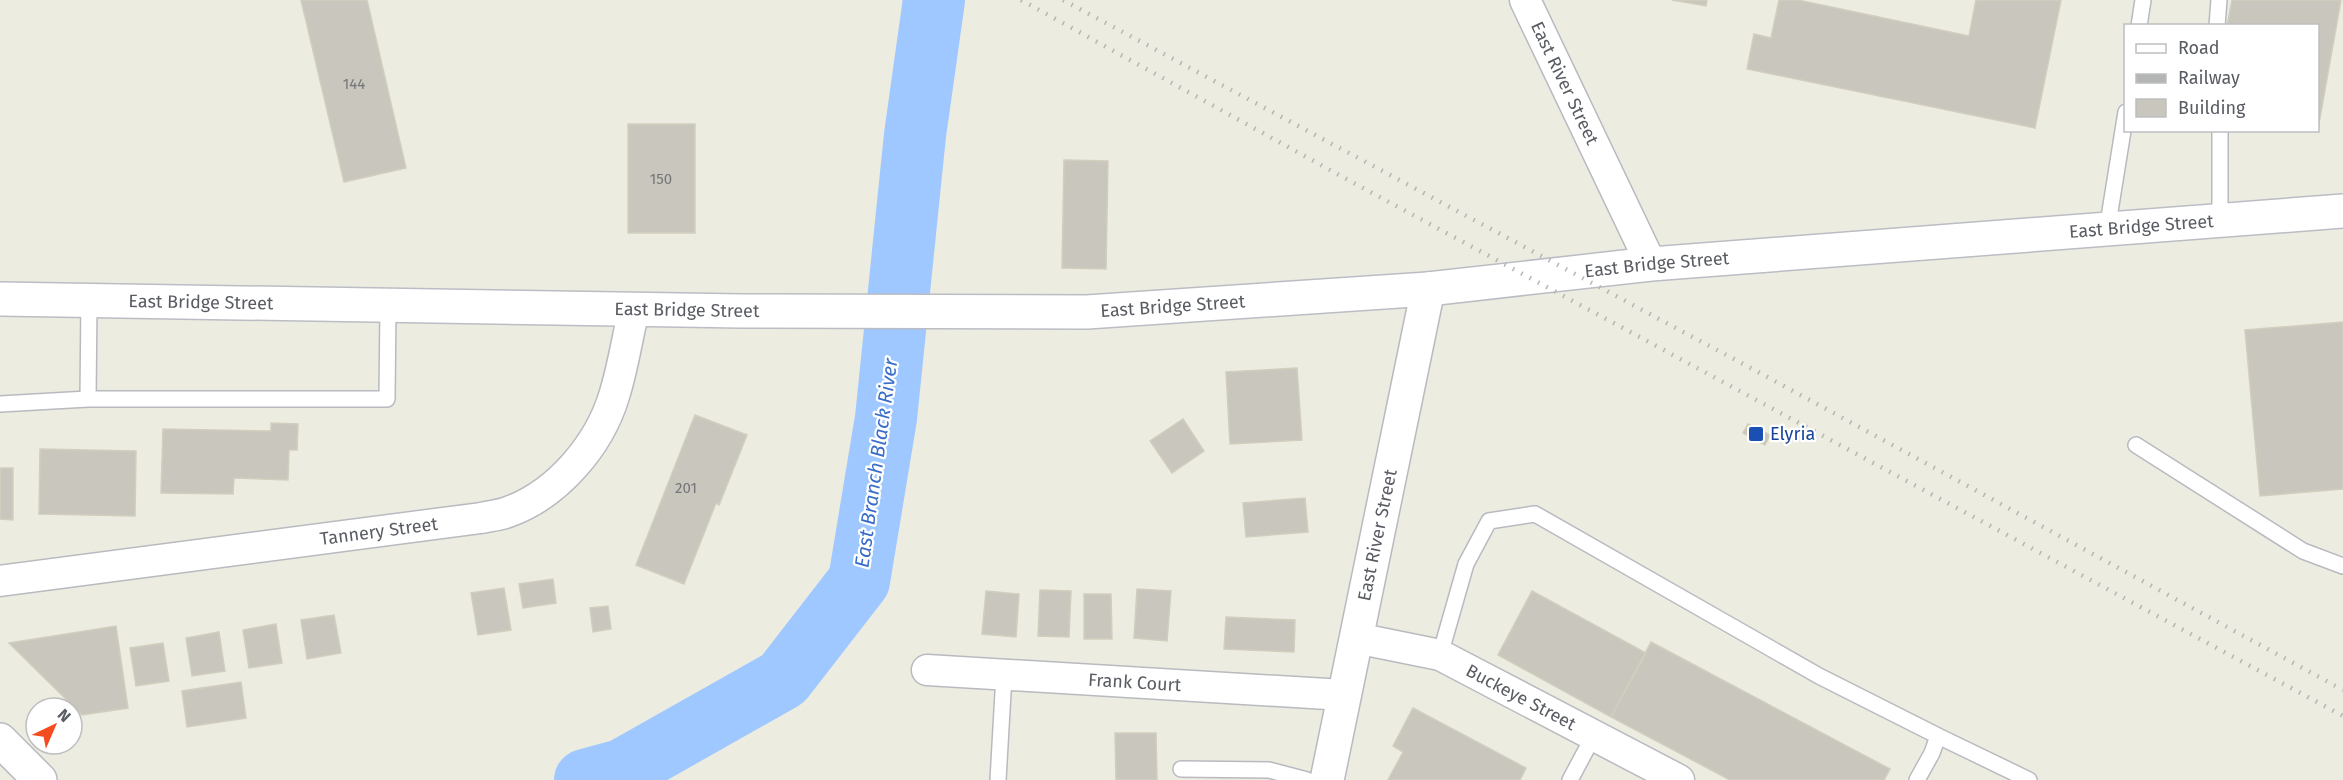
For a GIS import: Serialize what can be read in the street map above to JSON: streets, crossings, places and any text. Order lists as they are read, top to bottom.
{
  "streets": {
    "main road": ["East River Street", "East Bridge Street"],
    "street": ["Tannery Street", "Frank Court", "Buckeye Street"]
  },
  "crossings": [
    ["East River Street", "East Bridge Street"],
    ["East River Street", "Frank Court"],
    ["East River Street", "Buckeye Street"],
    ["East Bridge Street", "Tannery Street"]
  ],
  "water": ["East Branch Black River"],
  "places": {
    "transit": ["Elyria"]
  },
  "house_numbers": ["144", "150", "201"],
  "legend": ["Road", "Railway", "Building"],
  "north": "top right"
}
